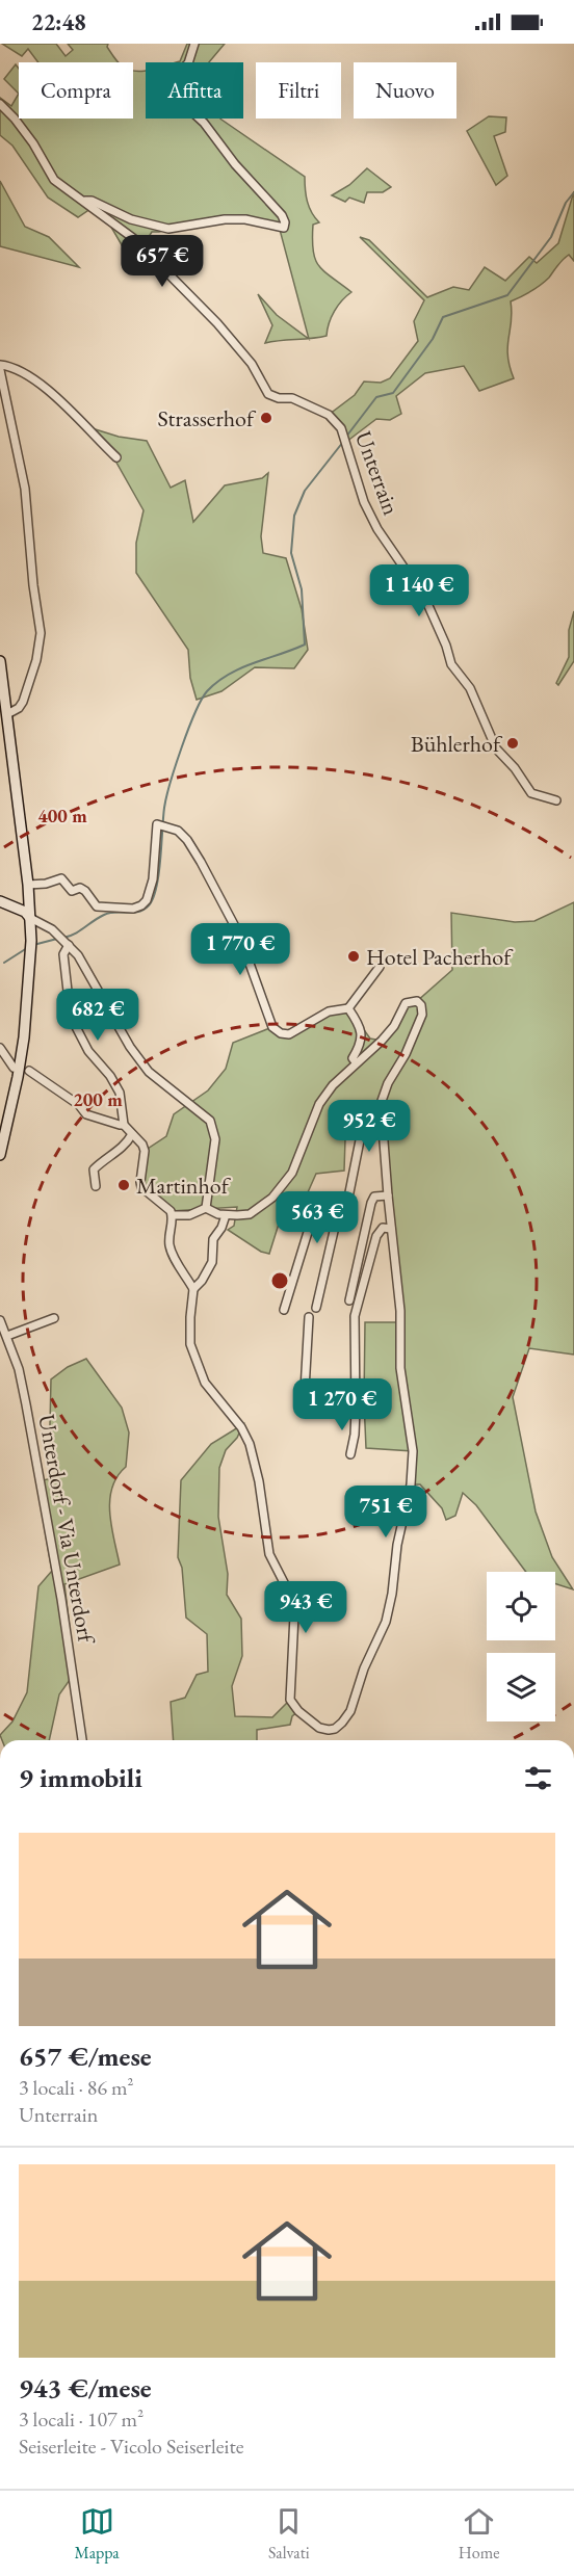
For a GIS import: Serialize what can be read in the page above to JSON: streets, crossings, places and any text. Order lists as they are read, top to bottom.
{
  "streets": {
    "street": ["Unterrain", "Unterdorf - Via Unterdorf"]
  },
  "places": [
    "Strasserhof",
    "Bühlerhof",
    "Hotel Pacherhof",
    "Martinhof"
  ],
  "page": {
    "status": "22:48",
    "chip": [
      "Compra",
      "Affitta",
      "Filtri",
      "Nuovo"
    ],
    "price": [
      "657 €",
      "1 140 €",
      "1 770 €",
      "682 €",
      "952 €",
      "563 €",
      "1 270 €",
      "751 €",
      "943 €"
    ],
    "heading": "9 immobili",
    "list": [
      {
        "name": "657 €/mese",
        "note": "3 locali · 86 m² · Unterrain"
      },
      {
        "name": "943 €/mese",
        "note": "3 locali · 107 m² · Seiserleite - Vicolo Seiserleite"
      }
    ],
    "tabs": ["Mappa", "Salvati", "Home"]
  },
  "rings": ["400 m", "200 m"]
}
